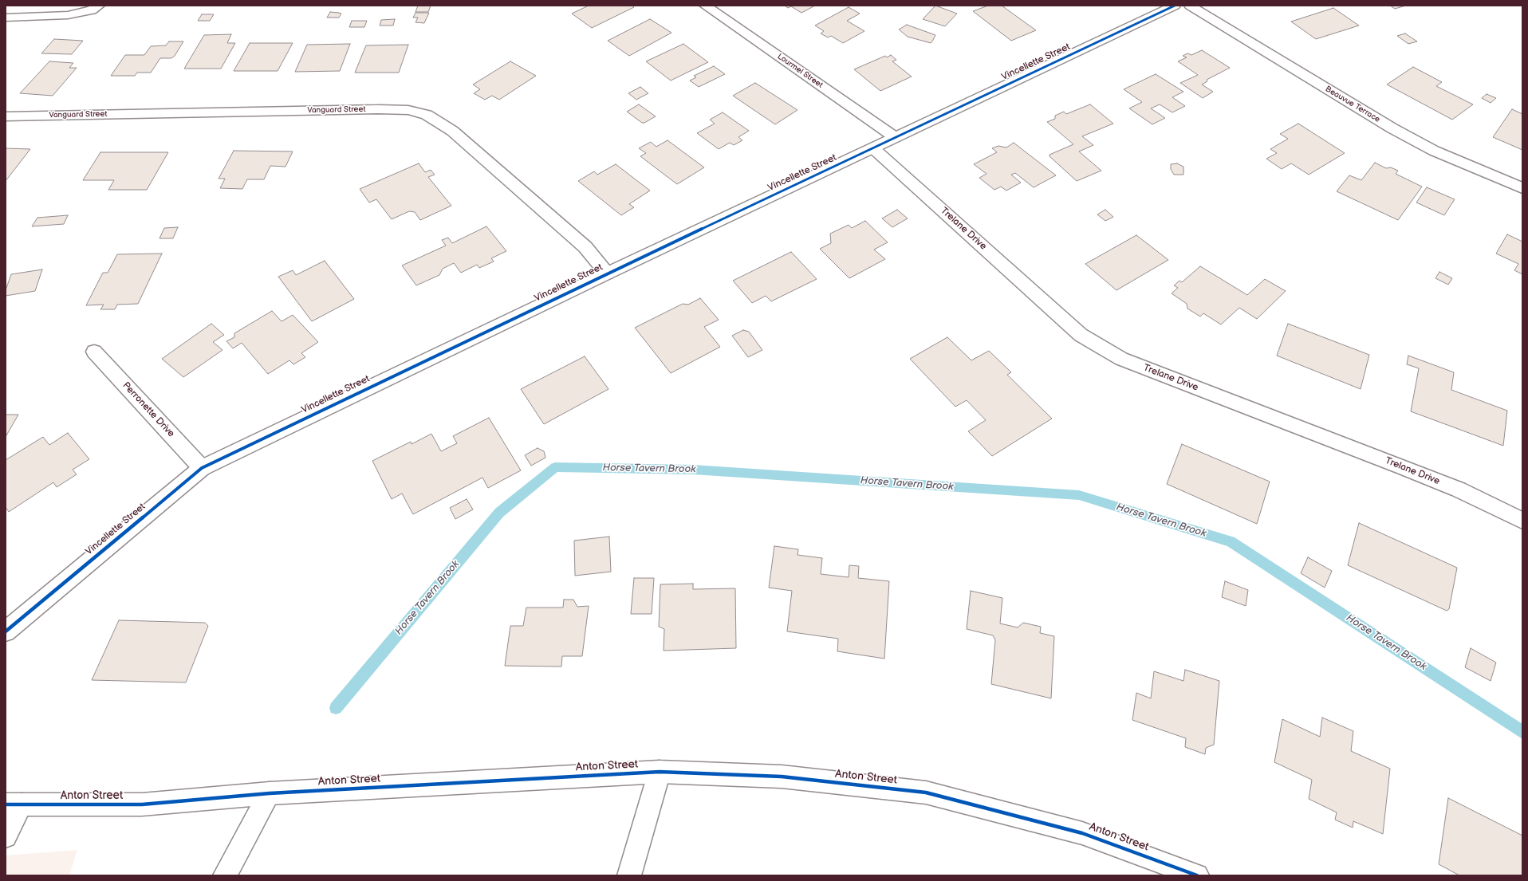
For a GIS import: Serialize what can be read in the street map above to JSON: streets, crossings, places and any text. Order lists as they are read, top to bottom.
{
  "streets": {
    "street": [
      "Vincellette Street",
      "Lourmel Street",
      "Beauvue Terrace",
      "Vanguard Street",
      "Trelane Drive",
      "Perronette Drive",
      "Anton Street"
    ]
  },
  "crossings": [
    ["Vincellette Street", "Lourmel Street"],
    ["Vincellette Street", "Vanguard Street"],
    ["Vincellette Street", "Trelane Drive"],
    ["Vincellette Street", "Perronette Drive"]
  ],
  "water": ["Horse Tavern Brook"]
}
